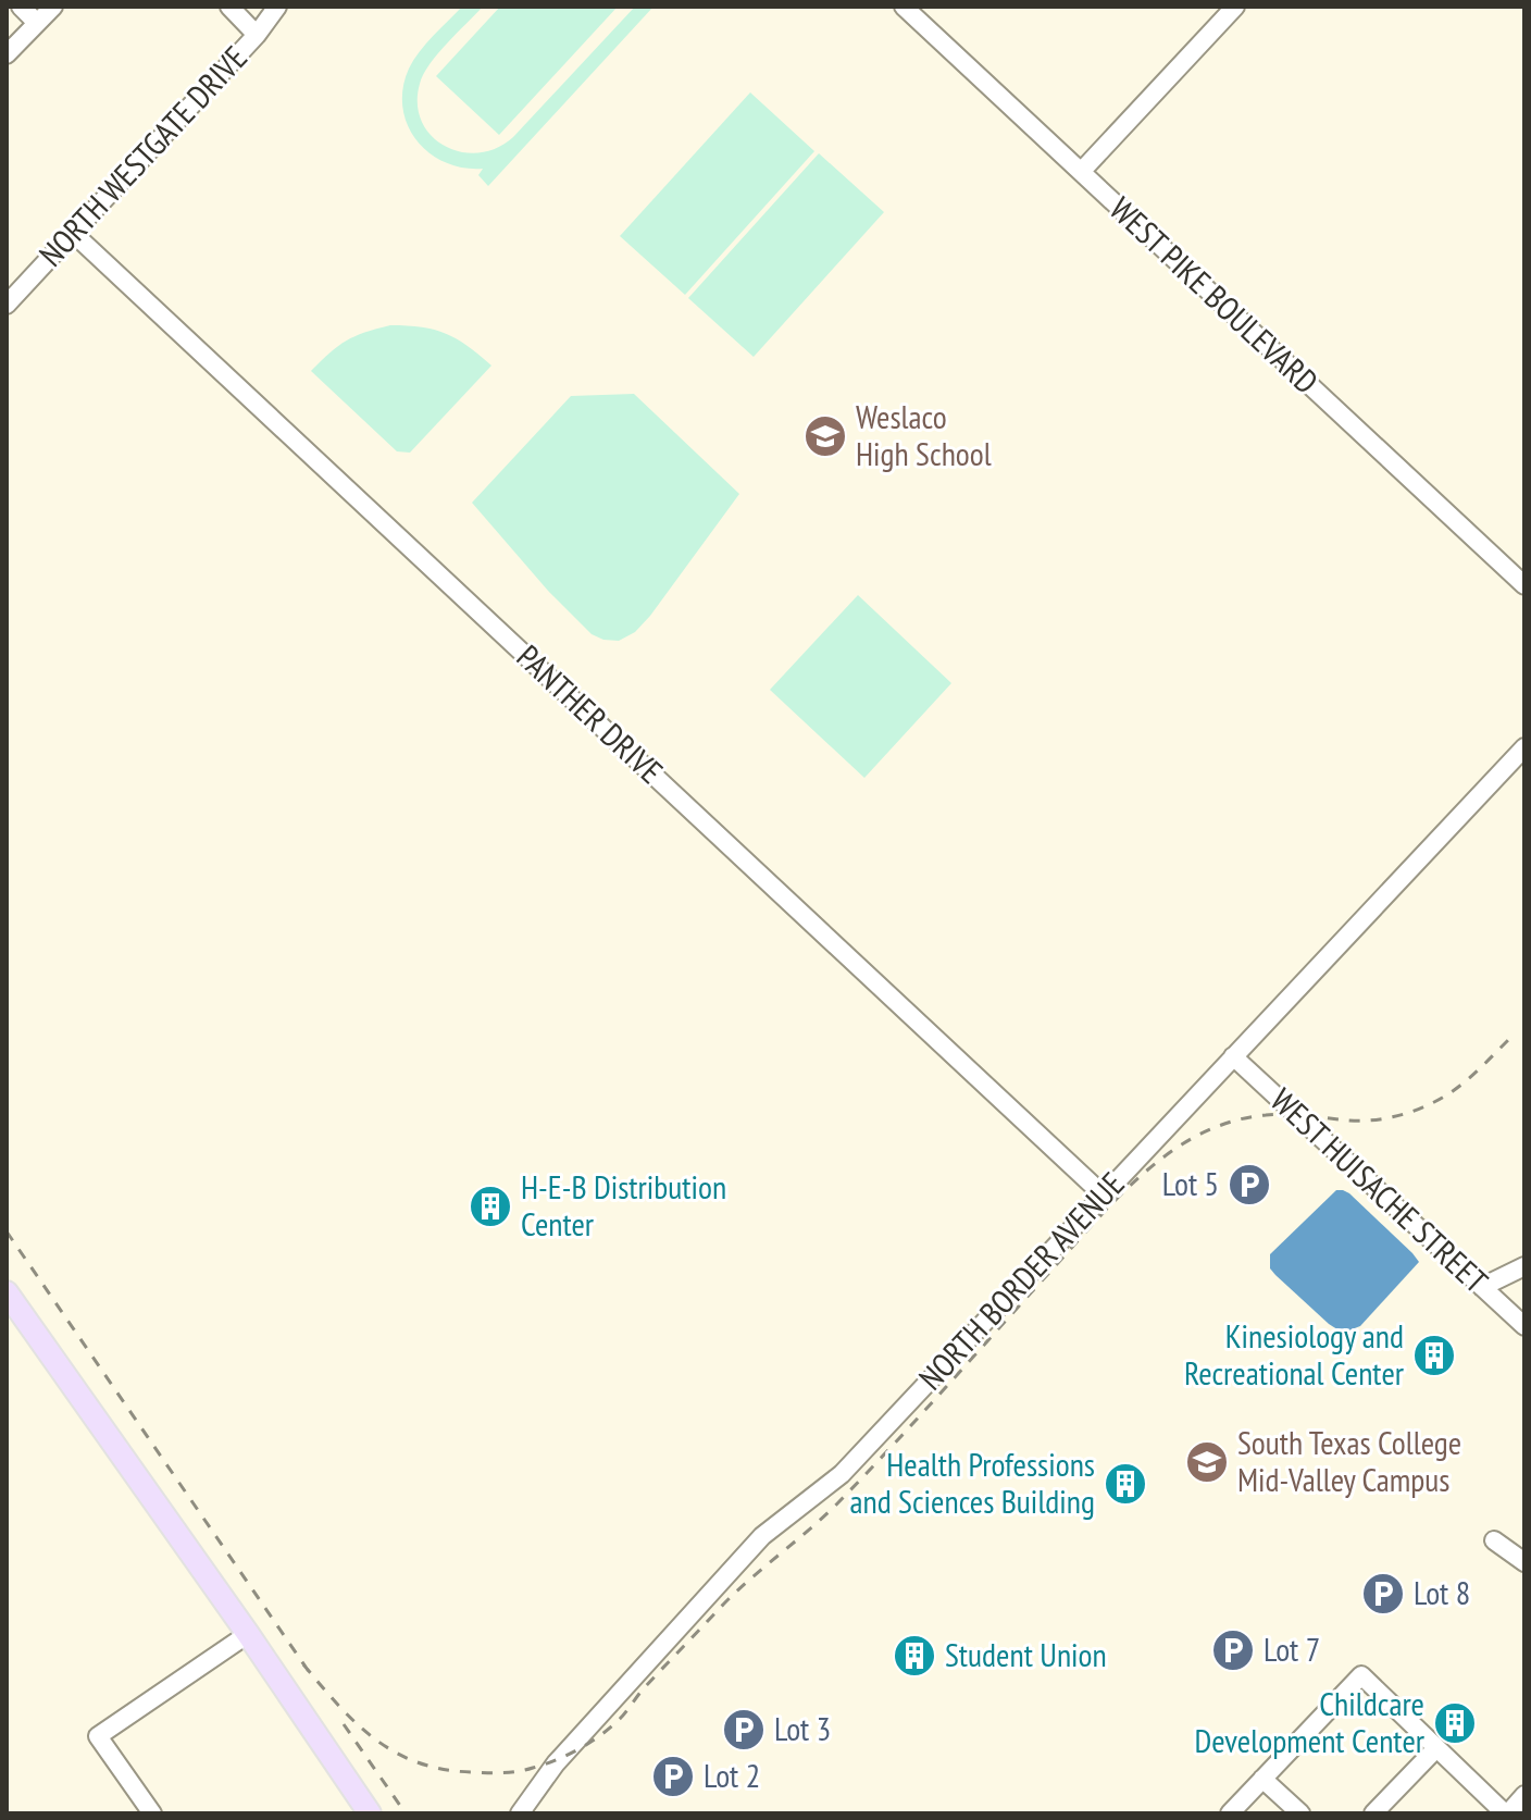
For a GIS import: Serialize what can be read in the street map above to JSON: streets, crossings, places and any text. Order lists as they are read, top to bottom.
{
  "streets": {
    "street": [
      "NORTH WESTGATE DRIVE",
      "WEST PIKE BOULEVARD",
      "PANTHER DRIVE",
      "WEST HUISACHE STREET",
      "NORTH BORDER AVENUE"
    ]
  },
  "crossings": [
    ["NORTH WESTGATE DRIVE", "PANTHER DRIVE"],
    ["PANTHER DRIVE", "NORTH BORDER AVENUE"],
    ["WEST HUISACHE STREET", "NORTH BORDER AVENUE"]
  ],
  "places": {
    "school or university": ["Weslaco High School", "South Texas College Mid-Valley Campus"],
    "parking": [
      "Lot 5",
      "Lot 8",
      "Lot 7",
      "Lot 3",
      "Lot 2"
    ],
    "building": [
      "H-E-B Distribution Center",
      "Kinesiology and Recreational Center",
      "Health Professions and Sciences Building",
      "Student Union",
      "Childcare Development Center"
    ]
  }
}
